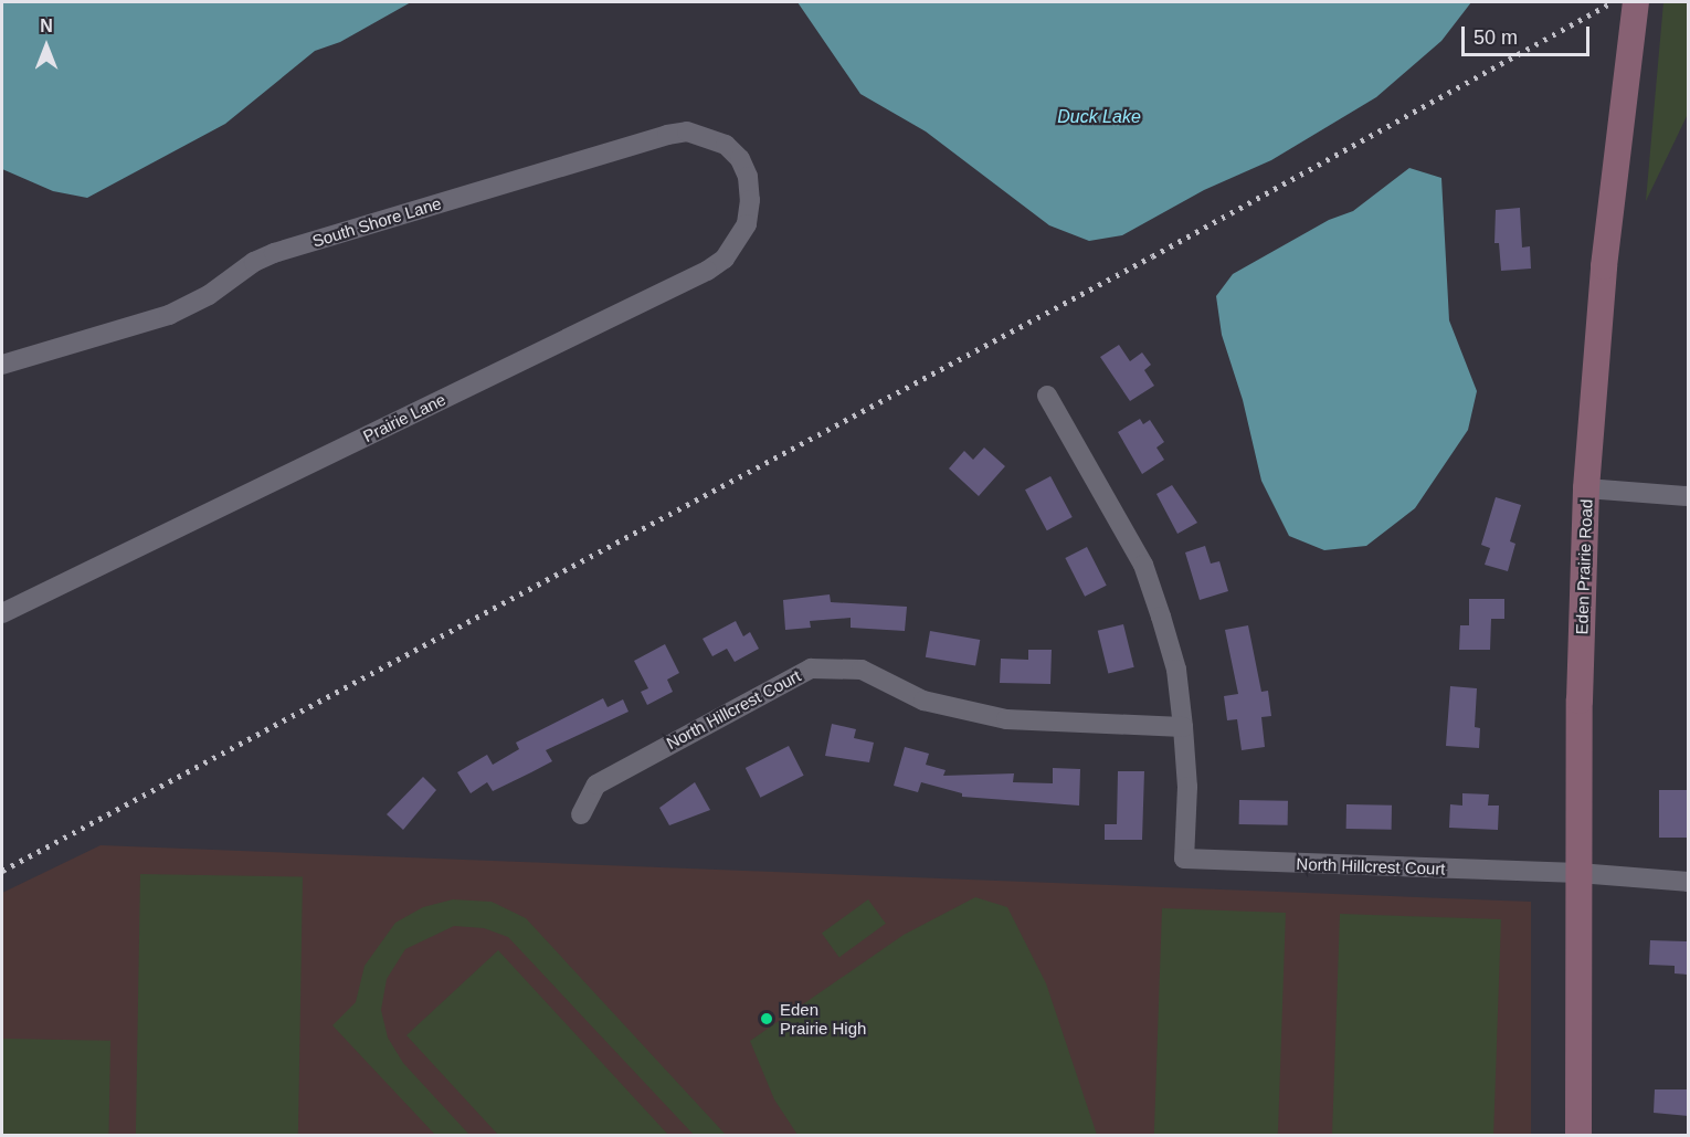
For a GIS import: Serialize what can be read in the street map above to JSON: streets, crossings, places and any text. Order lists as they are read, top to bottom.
{
  "streets": {
    "main road": ["Eden Prairie Road"],
    "street": ["South Shore Lane", "Prairie Lane", "North Hillcrest Court"]
  },
  "crossings": [
    ["South Shore Lane", "Prairie Lane"],
    ["Eden Prairie Road", "North Hillcrest Court"]
  ],
  "water": ["Duck Lake"],
  "places": ["Eden Prairie High"],
  "scale_bar": "50 m",
  "north": "top"
}
